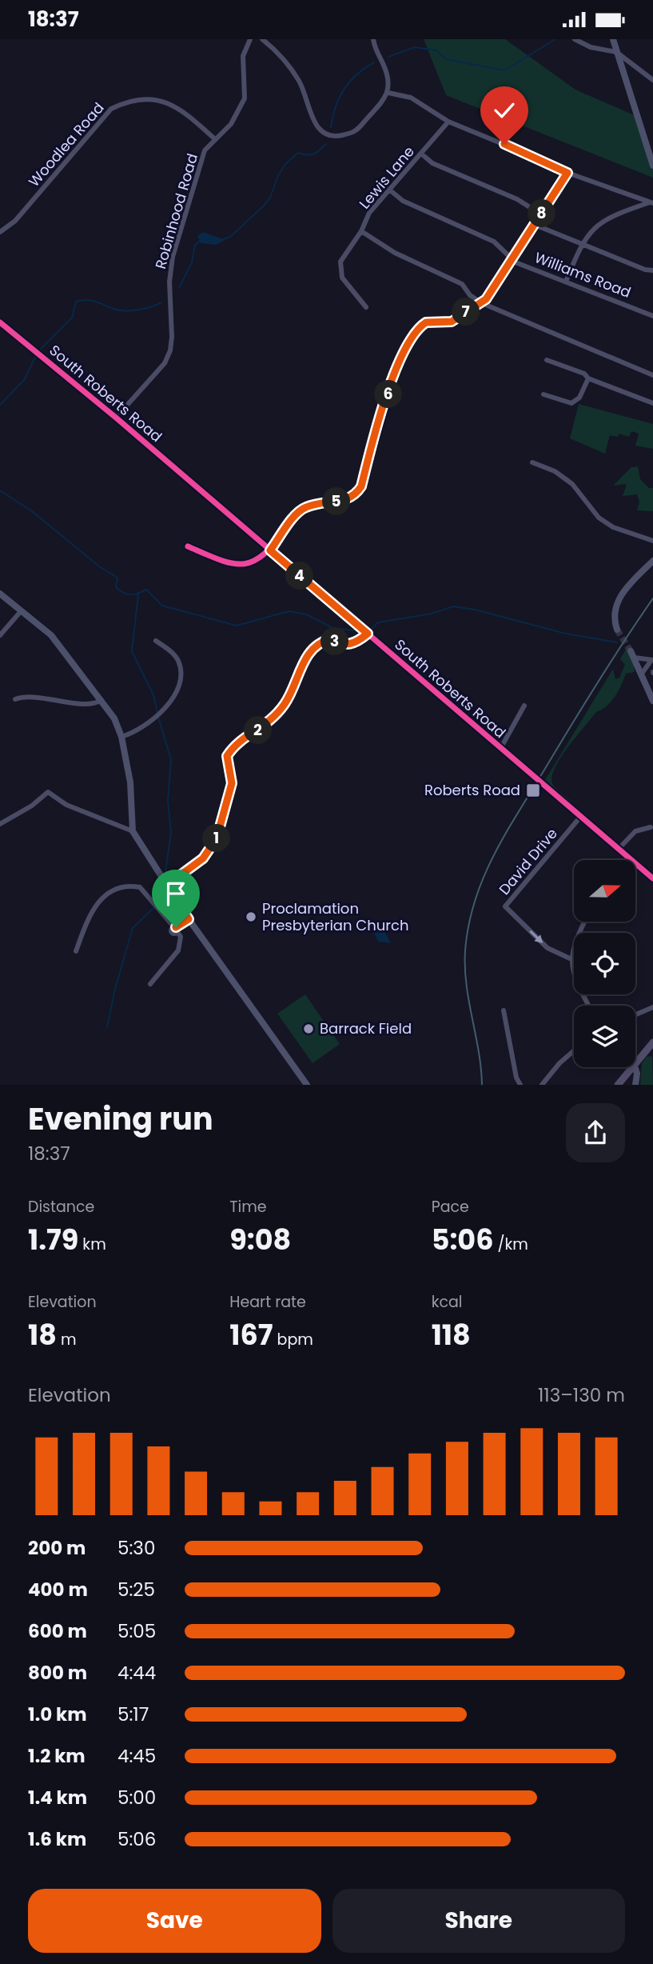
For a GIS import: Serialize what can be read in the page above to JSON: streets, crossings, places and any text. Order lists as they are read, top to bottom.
{
  "streets": {
    "street": [
      "Woodlea Road",
      "Lewis Lane",
      "Robinhood Road",
      "Williams Road",
      "South Roberts Road",
      "David Drive"
    ]
  },
  "crossings": [
    ["Woodlea Road", "Robinhood Road"],
    ["Lewis Lane", "Williams Road"],
    ["Robinhood Road", "South Roberts Road"],
    ["South Roberts Road", "David Drive"]
  ],
  "places": {
    "transit": ["Roberts Road"],
    "other": ["Proclamation Presbyterian Church", "Barrack Field"]
  },
  "north": "right",
  "page": {
    "status": "18:37",
    "pins": [
      "8",
      "7",
      "6",
      "5",
      "4",
      "3",
      "2",
      "1"
    ],
    "heading": ["Evening run", "18:37"],
    "stats": [
      ["Distance", "1.79 km"],
      ["Time", "9:08"],
      ["Pace", "5:06 /km"],
      ["Elevation", "18 m"],
      ["Heart rate", "167 bpm"],
      ["kcal", "118"]
    ],
    "chart": ["Elevation", "113–130 m"],
    "list": [
      {
        "name": "200 m",
        "note": "5:30"
      },
      {
        "name": "400 m",
        "note": "5:25"
      },
      {
        "name": "600 m",
        "note": "5:05"
      },
      {
        "name": "800 m",
        "note": "4:44"
      },
      {
        "name": "1.0 km",
        "note": "5:17"
      },
      {
        "name": "1.2 km",
        "note": "4:45"
      },
      {
        "name": "1.4 km",
        "note": "5:00"
      },
      {
        "name": "1.6 km",
        "note": "5:06"
      }
    ],
    "buttons": ["Save", "Share"]
  }
}
